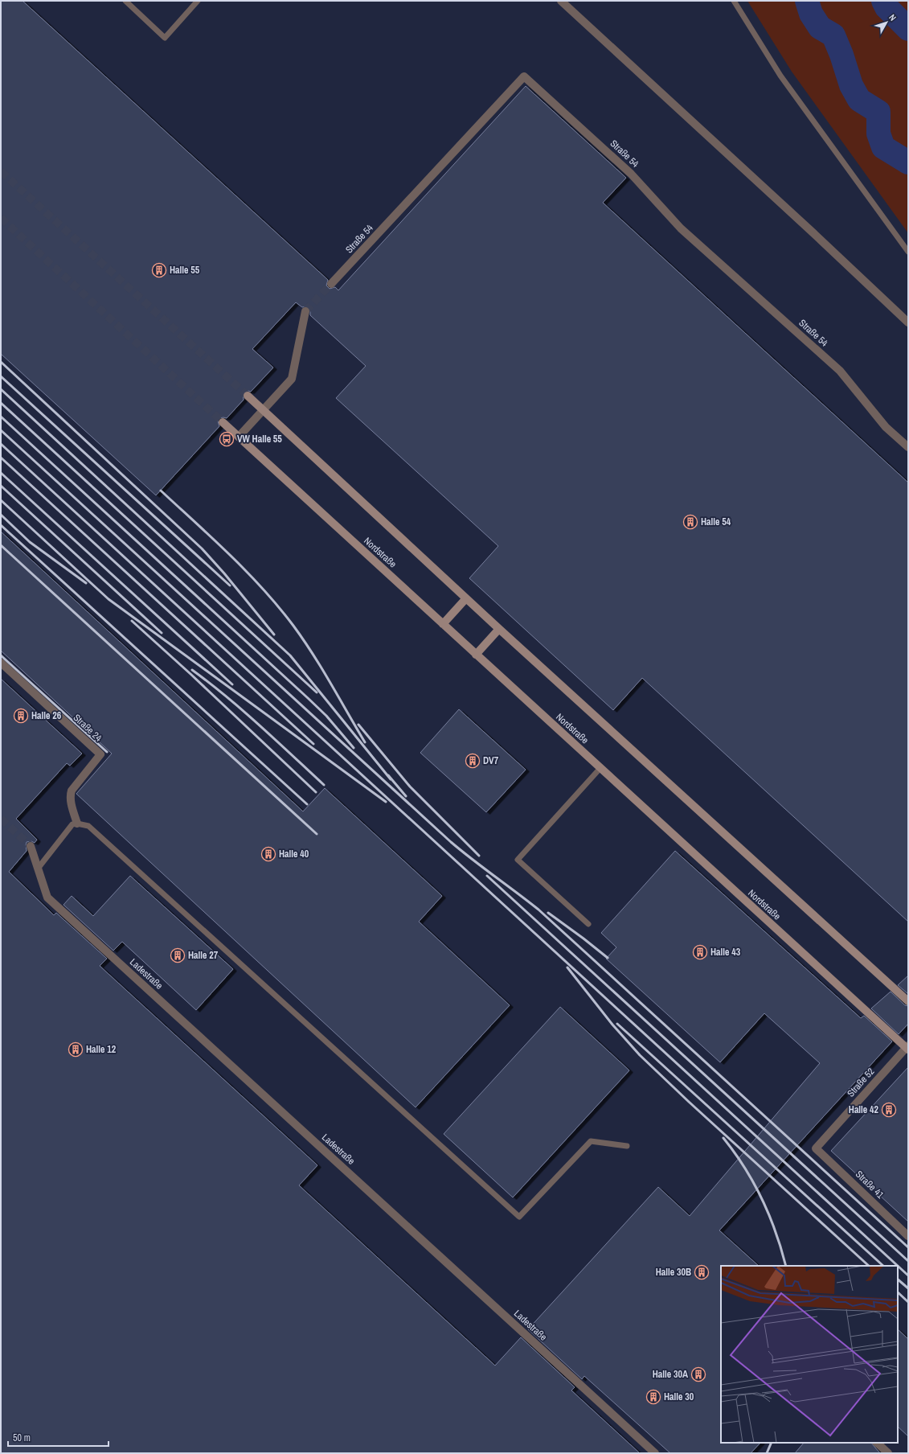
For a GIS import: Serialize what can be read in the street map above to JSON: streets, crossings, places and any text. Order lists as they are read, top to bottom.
{
  "streets": {
    "street": [
      "Straße 54",
      "Nordstraße",
      "Straße 24",
      "Ladestraße",
      "Straße 52",
      "Straße 41"
    ]
  },
  "crossings": [
    ["Nordstraße", "Straße 52"],
    ["Straße 52", "Straße 41"]
  ],
  "places": {
    "building": [
      "Halle 55",
      "Halle 54",
      "Halle 26",
      "DV7",
      "Halle 40",
      "Halle 43",
      "Halle 27",
      "Halle 12",
      "Halle 42",
      "Halle 30B",
      "Halle 30A",
      "Halle 30"
    ],
    "bus stop": ["VW Halle 55"]
  },
  "scale_bar": "50 m",
  "north": "top right"
}
